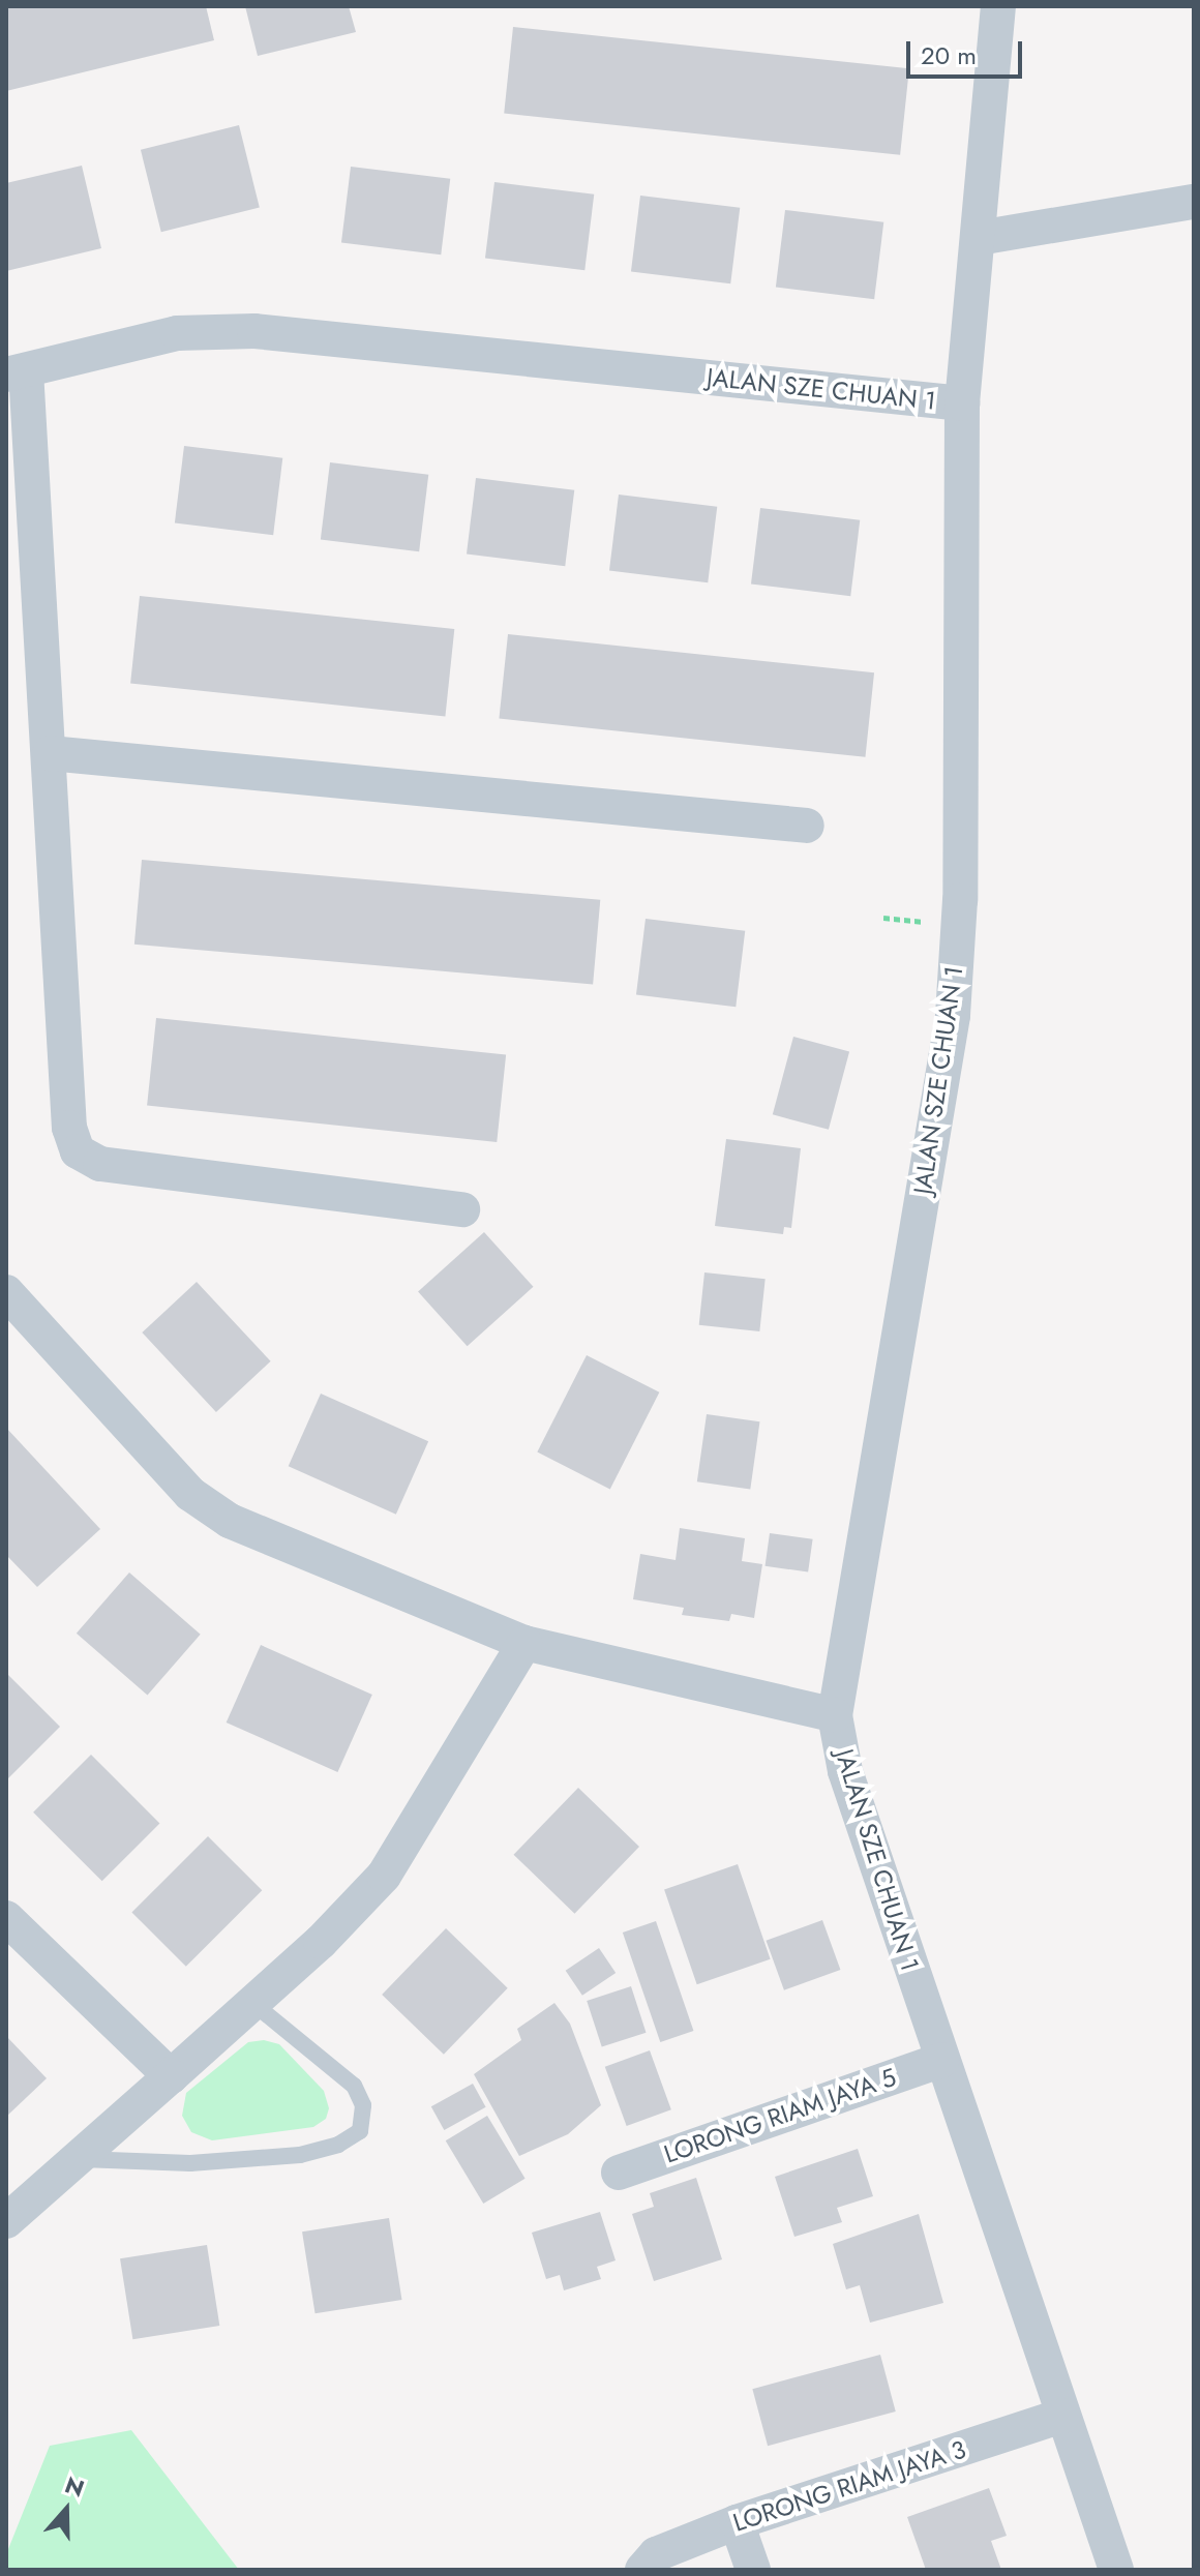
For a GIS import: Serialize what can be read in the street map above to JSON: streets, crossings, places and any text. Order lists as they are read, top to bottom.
{
  "streets": {
    "street": ["JALAN SZE CHUAN 1", "LORONG RIAM JAYA 5", "LORONG RIAM JAYA 3"]
  },
  "crossings": [
    ["JALAN SZE CHUAN 1", "LORONG RIAM JAYA 5"],
    ["JALAN SZE CHUAN 1", "LORONG RIAM JAYA 3"]
  ],
  "scale_bar": "20 m",
  "north": "top"
}
